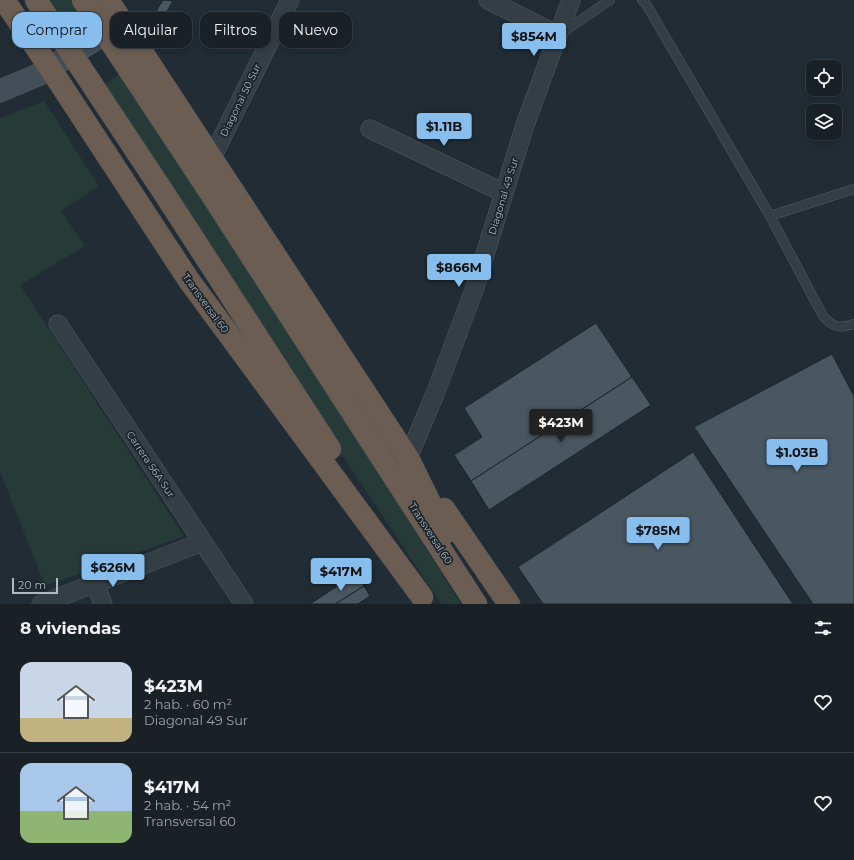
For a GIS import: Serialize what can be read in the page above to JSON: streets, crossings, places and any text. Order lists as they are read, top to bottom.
{
  "streets": {
    "highway": ["Transversal 60"],
    "street": ["Diagonal 50 Sur", "Diagonal 49 Sur", "Carrera 56A Sur"]
  },
  "crossings": [
    ["Diagonal 50 Sur", "Transversal 60"],
    ["Diagonal 49 Sur", "Transversal 60"]
  ],
  "scale_bar": "20 m",
  "page": {
    "chip": [
      "Comprar",
      "Alquilar",
      "Filtros",
      "Nuevo"
    ],
    "price": [
      "$854M",
      "$1.11B",
      "$866M",
      "$423M",
      "$1.03B",
      "$785M",
      "$626M",
      "$417M"
    ],
    "scale": "20 m",
    "heading": "8 viviendas",
    "list": [
      {
        "name": "$423M",
        "note": "2 hab. · 60 m² · Diagonal 49 Sur"
      },
      {
        "name": "$417M",
        "note": "2 hab. · 54 m² · Transversal 60"
      }
    ]
  }
}
